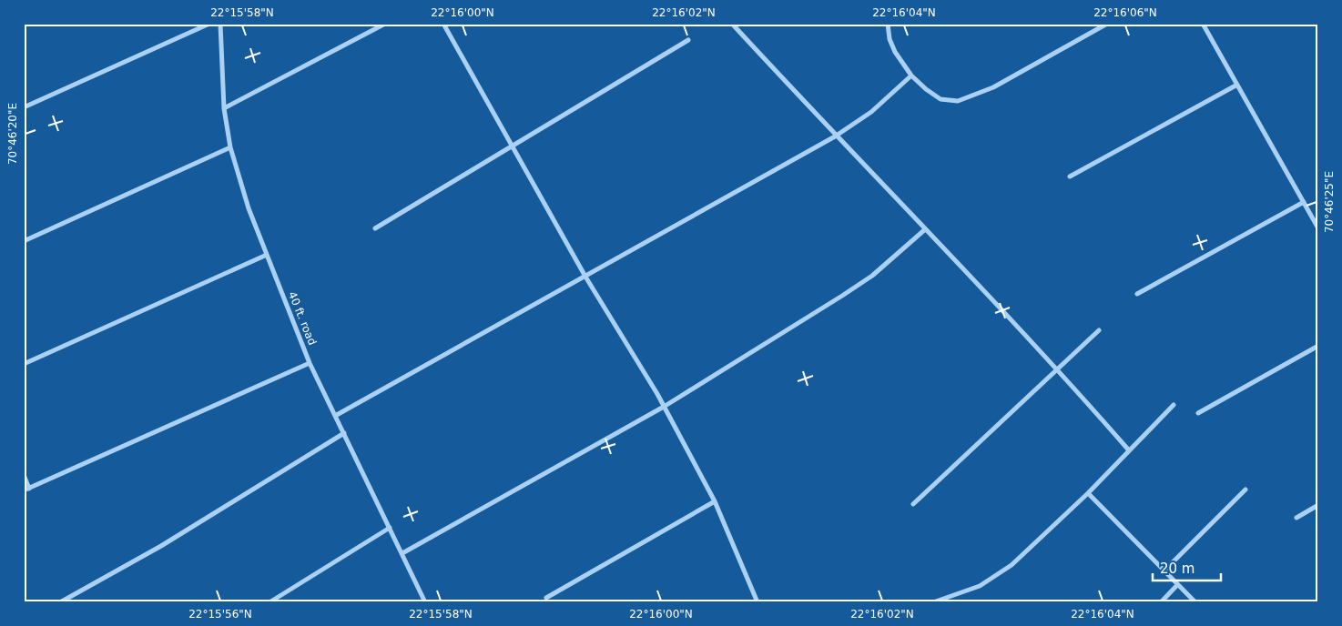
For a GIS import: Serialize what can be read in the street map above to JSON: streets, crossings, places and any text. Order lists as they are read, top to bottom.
{
  "streets": {
    "street": ["40 ft. road"]
  },
  "scale_bar": "20 m",
  "coordinates": [
    "22°15'58\"N",
    "22°16'00\"N",
    "22°16'02\"N",
    "22°16'04\"N",
    "22°16'06\"N",
    "70°46'20\"E",
    "70°46'25\"E",
    "22°15'56\"N"
  ]
}
